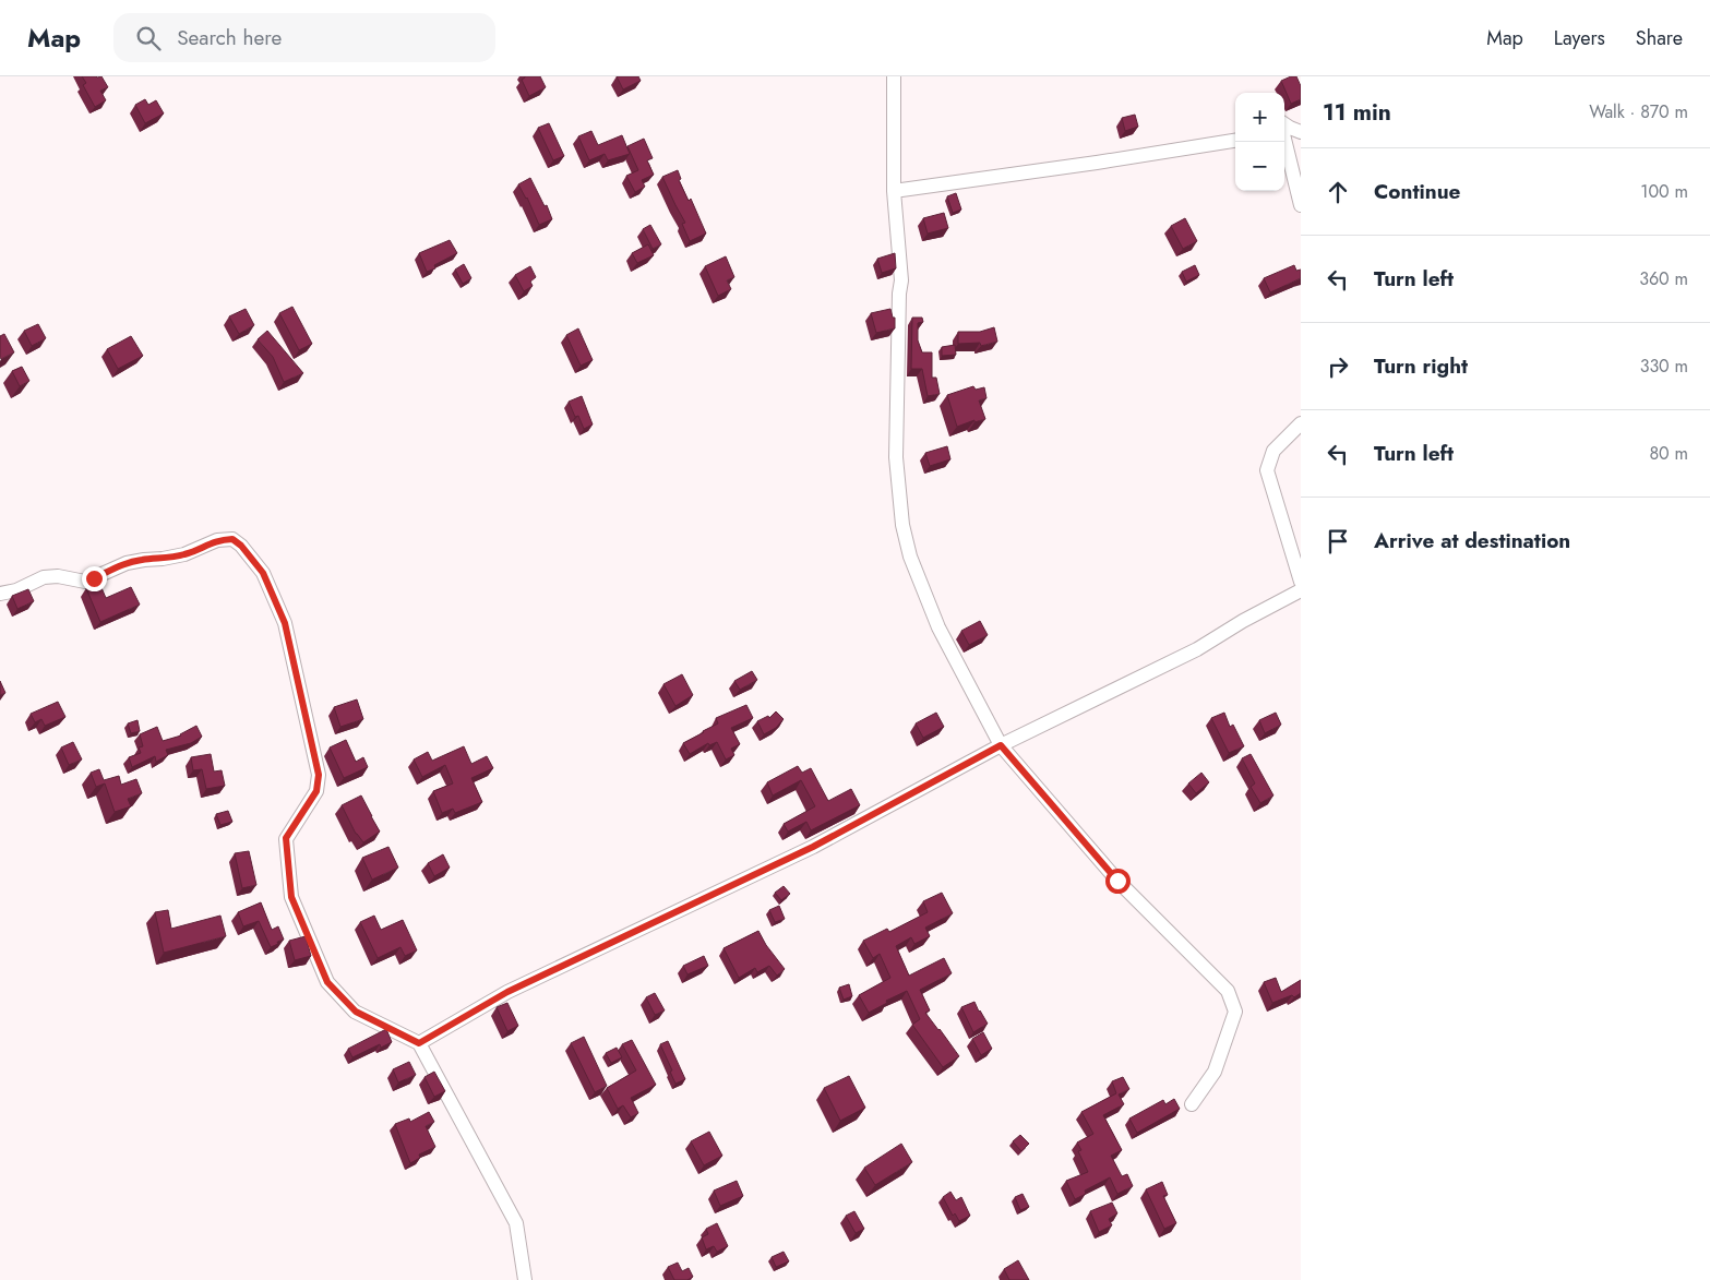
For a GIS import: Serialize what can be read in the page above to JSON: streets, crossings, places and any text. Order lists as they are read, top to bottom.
{
  "page": {
    "header": "Map",
    "search": "Search here",
    "nav": ["Map", "Layers", "Share"],
    "heading": ["11 min", "Walk · 870 m"],
    "map_buttons": ["+", "−"],
    "list": [
      ["Continue", "100 m"],
      ["Turn left", "360 m"],
      ["Turn right", "330 m"],
      ["Turn left", "80 m"],
      "Arrive at destination"
    ]
  }
}
